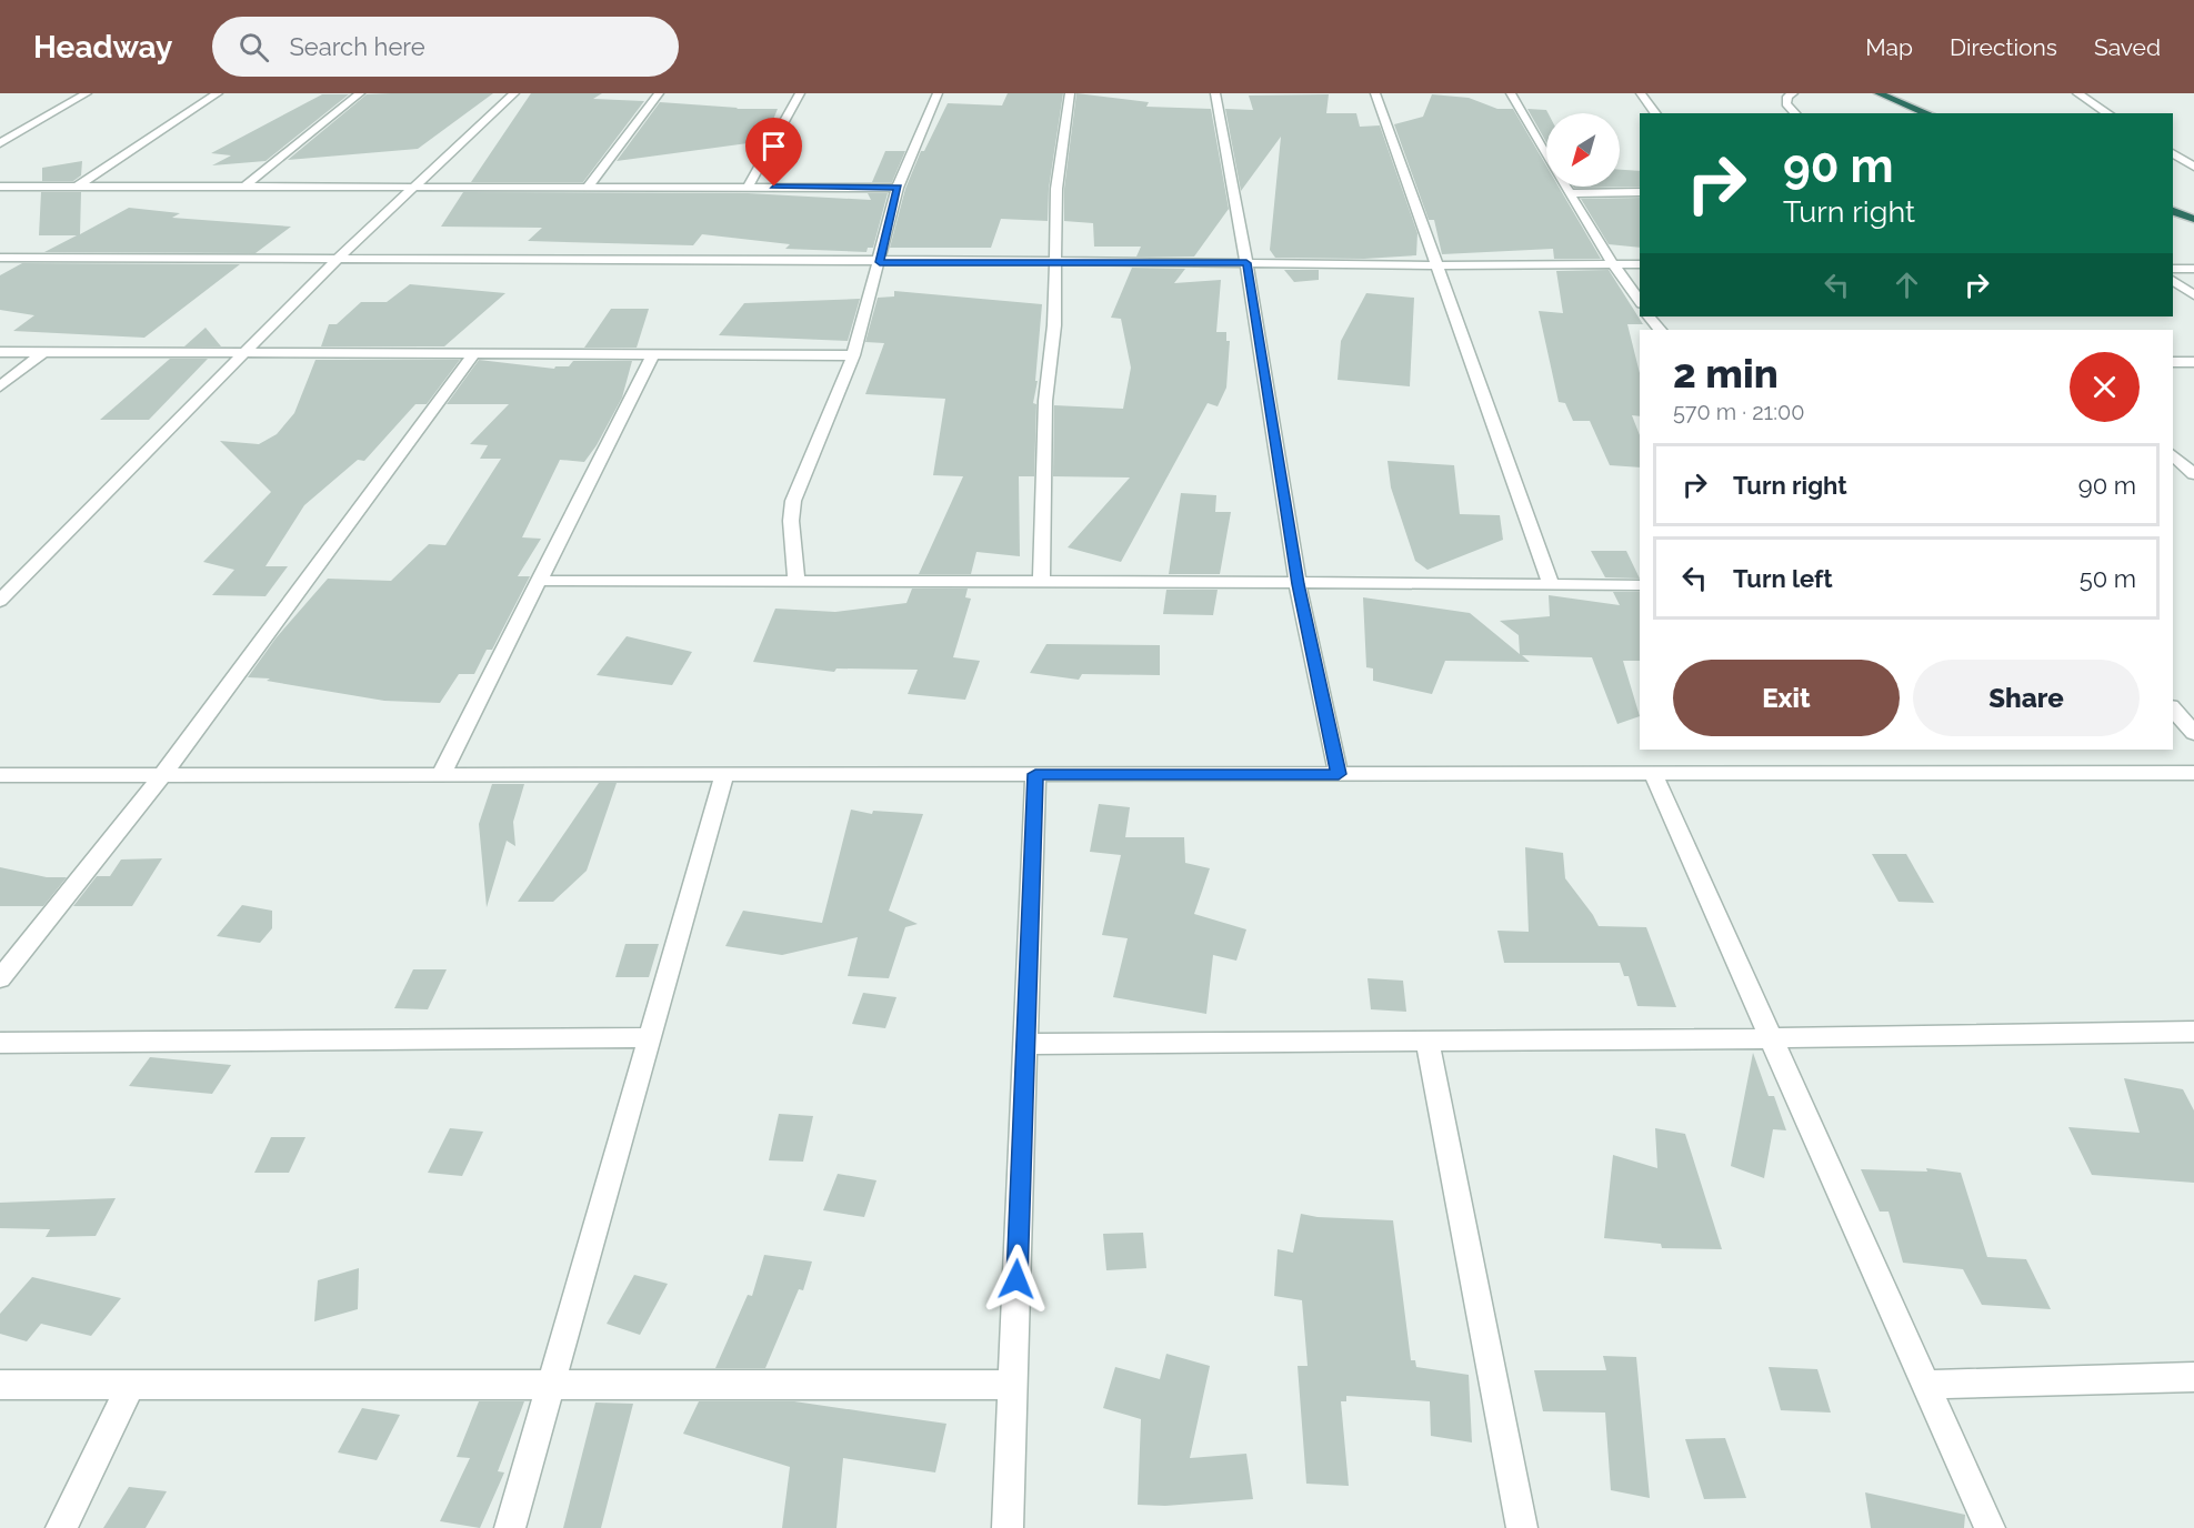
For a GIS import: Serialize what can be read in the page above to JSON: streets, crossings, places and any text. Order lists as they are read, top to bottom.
{
  "north": "bottom left",
  "page": {
    "header": "Headway",
    "search": "Search here",
    "nav": ["Map", "Directions", "Saved"],
    "turn": ["90 m", "Turn right"],
    "heading": ["2 min", "570 m · 21:00"],
    "list": [
      {
        "name": "Turn right",
        "value": "90 m"
      },
      {
        "name": "Turn left",
        "value": "50 m"
      }
    ],
    "buttons": ["Exit", "Share"]
  }
}
